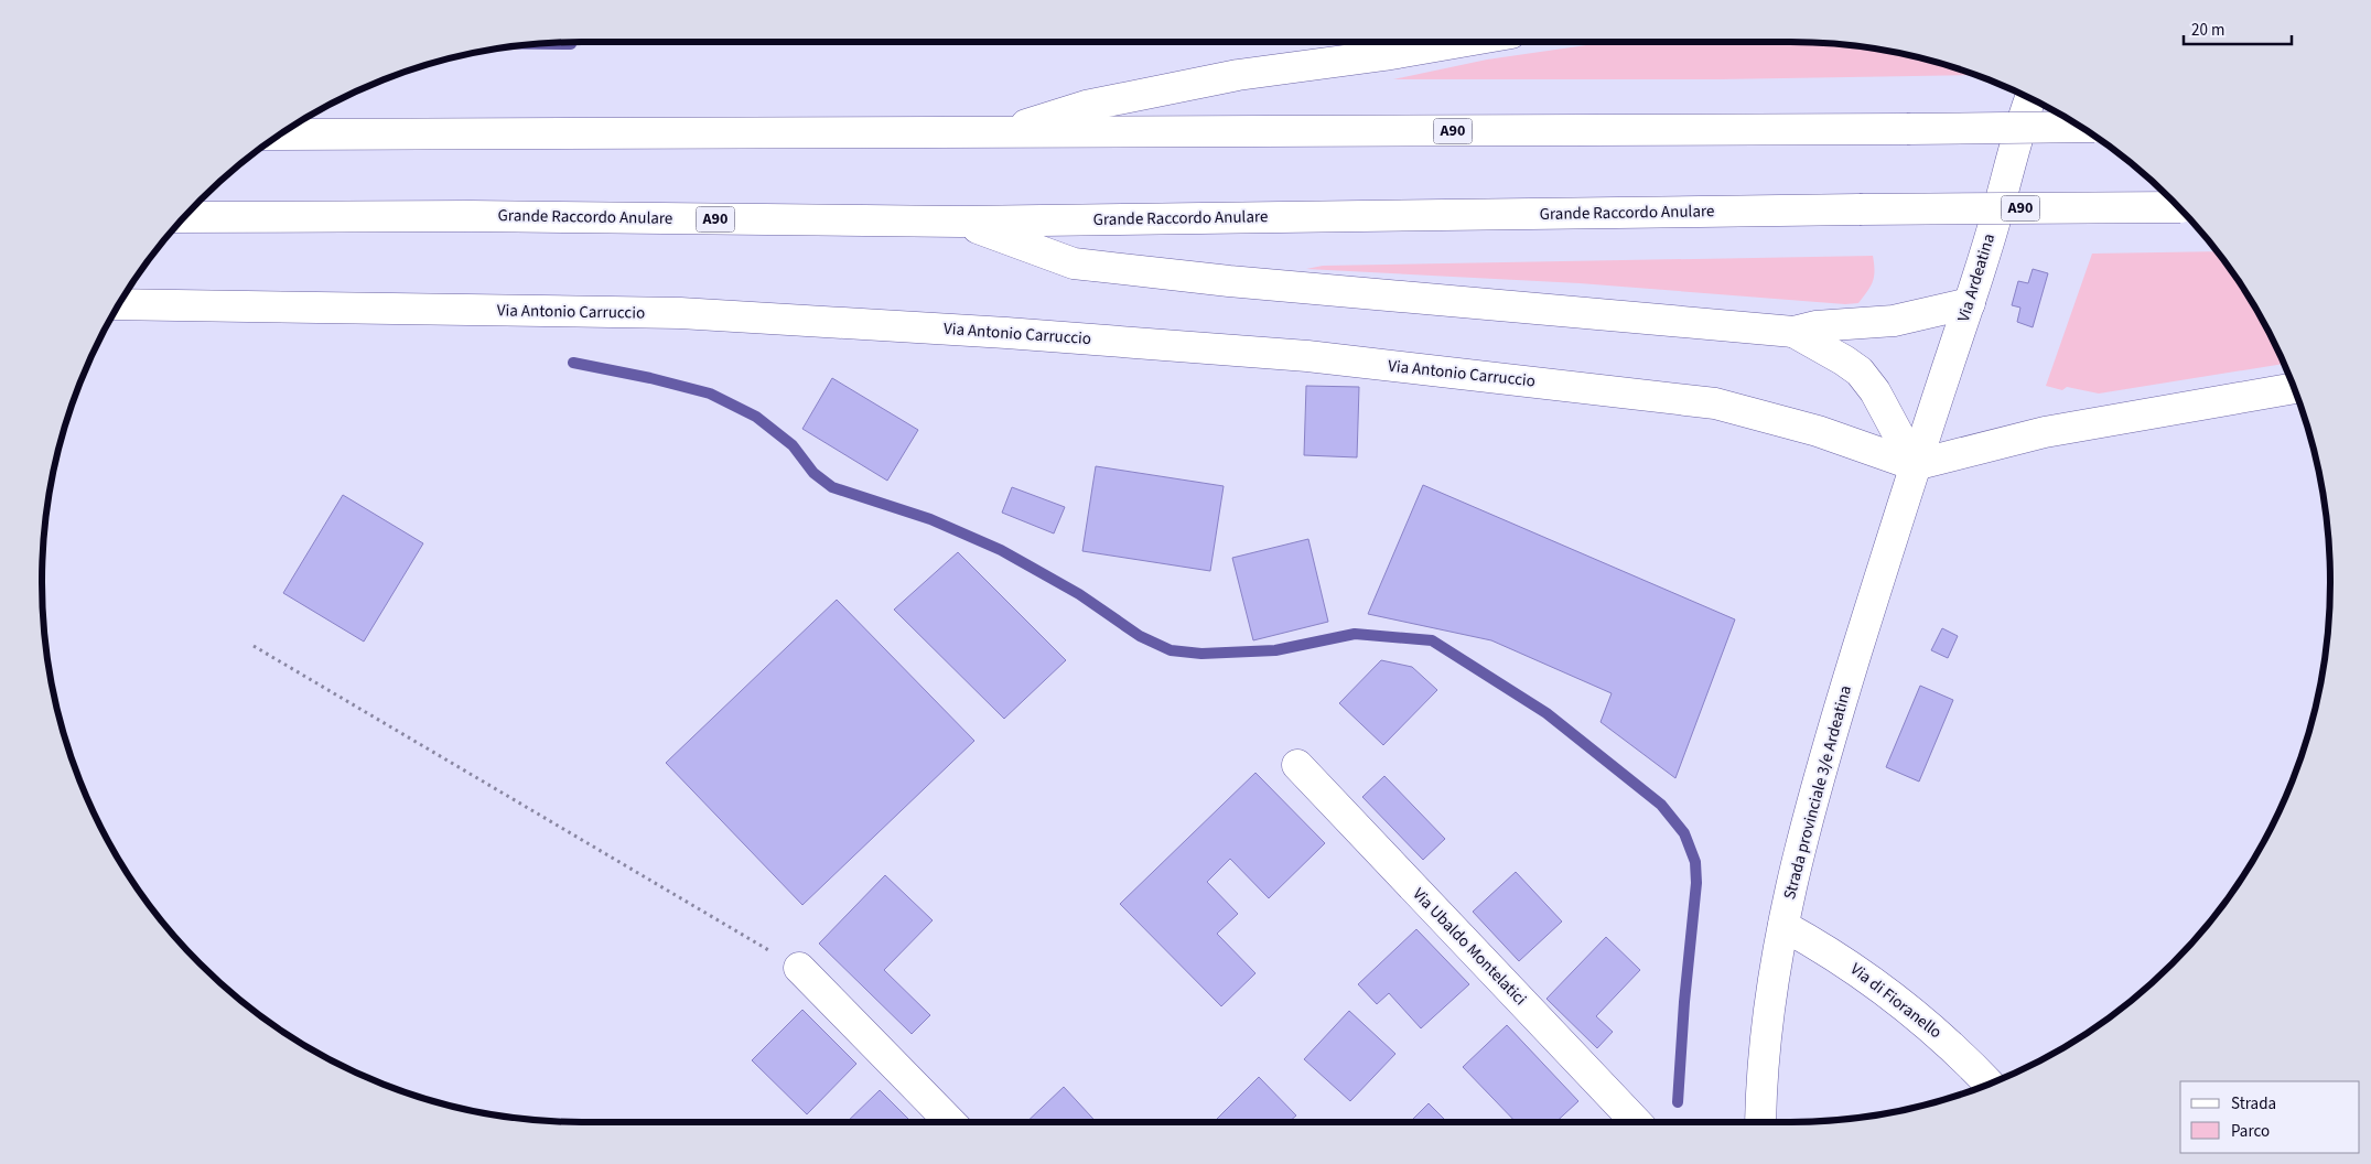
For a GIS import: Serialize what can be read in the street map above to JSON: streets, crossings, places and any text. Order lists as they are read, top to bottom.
{
  "streets": {
    "main road": [
      "A90",
      "Grande Raccordo Anulare",
      "Via Ardeatina",
      "Via Antonio Carruccio",
      "Strada provinciale 3/e Ardeatina",
      "Via Ubaldo Montelatici",
      "Via di Fioranello"
    ]
  },
  "crossings": [
    ["Via Ardeatina", "Via Antonio Carruccio"],
    ["Via Ardeatina", "Strada provinciale 3/e Ardeatina"],
    ["Via Antonio Carruccio", "Strada provinciale 3/e Ardeatina"],
    ["Strada provinciale 3/e Ardeatina", "Via di Fioranello"]
  ],
  "legend": ["Strada", "Parco"],
  "scale_bar": "20 m"
}
